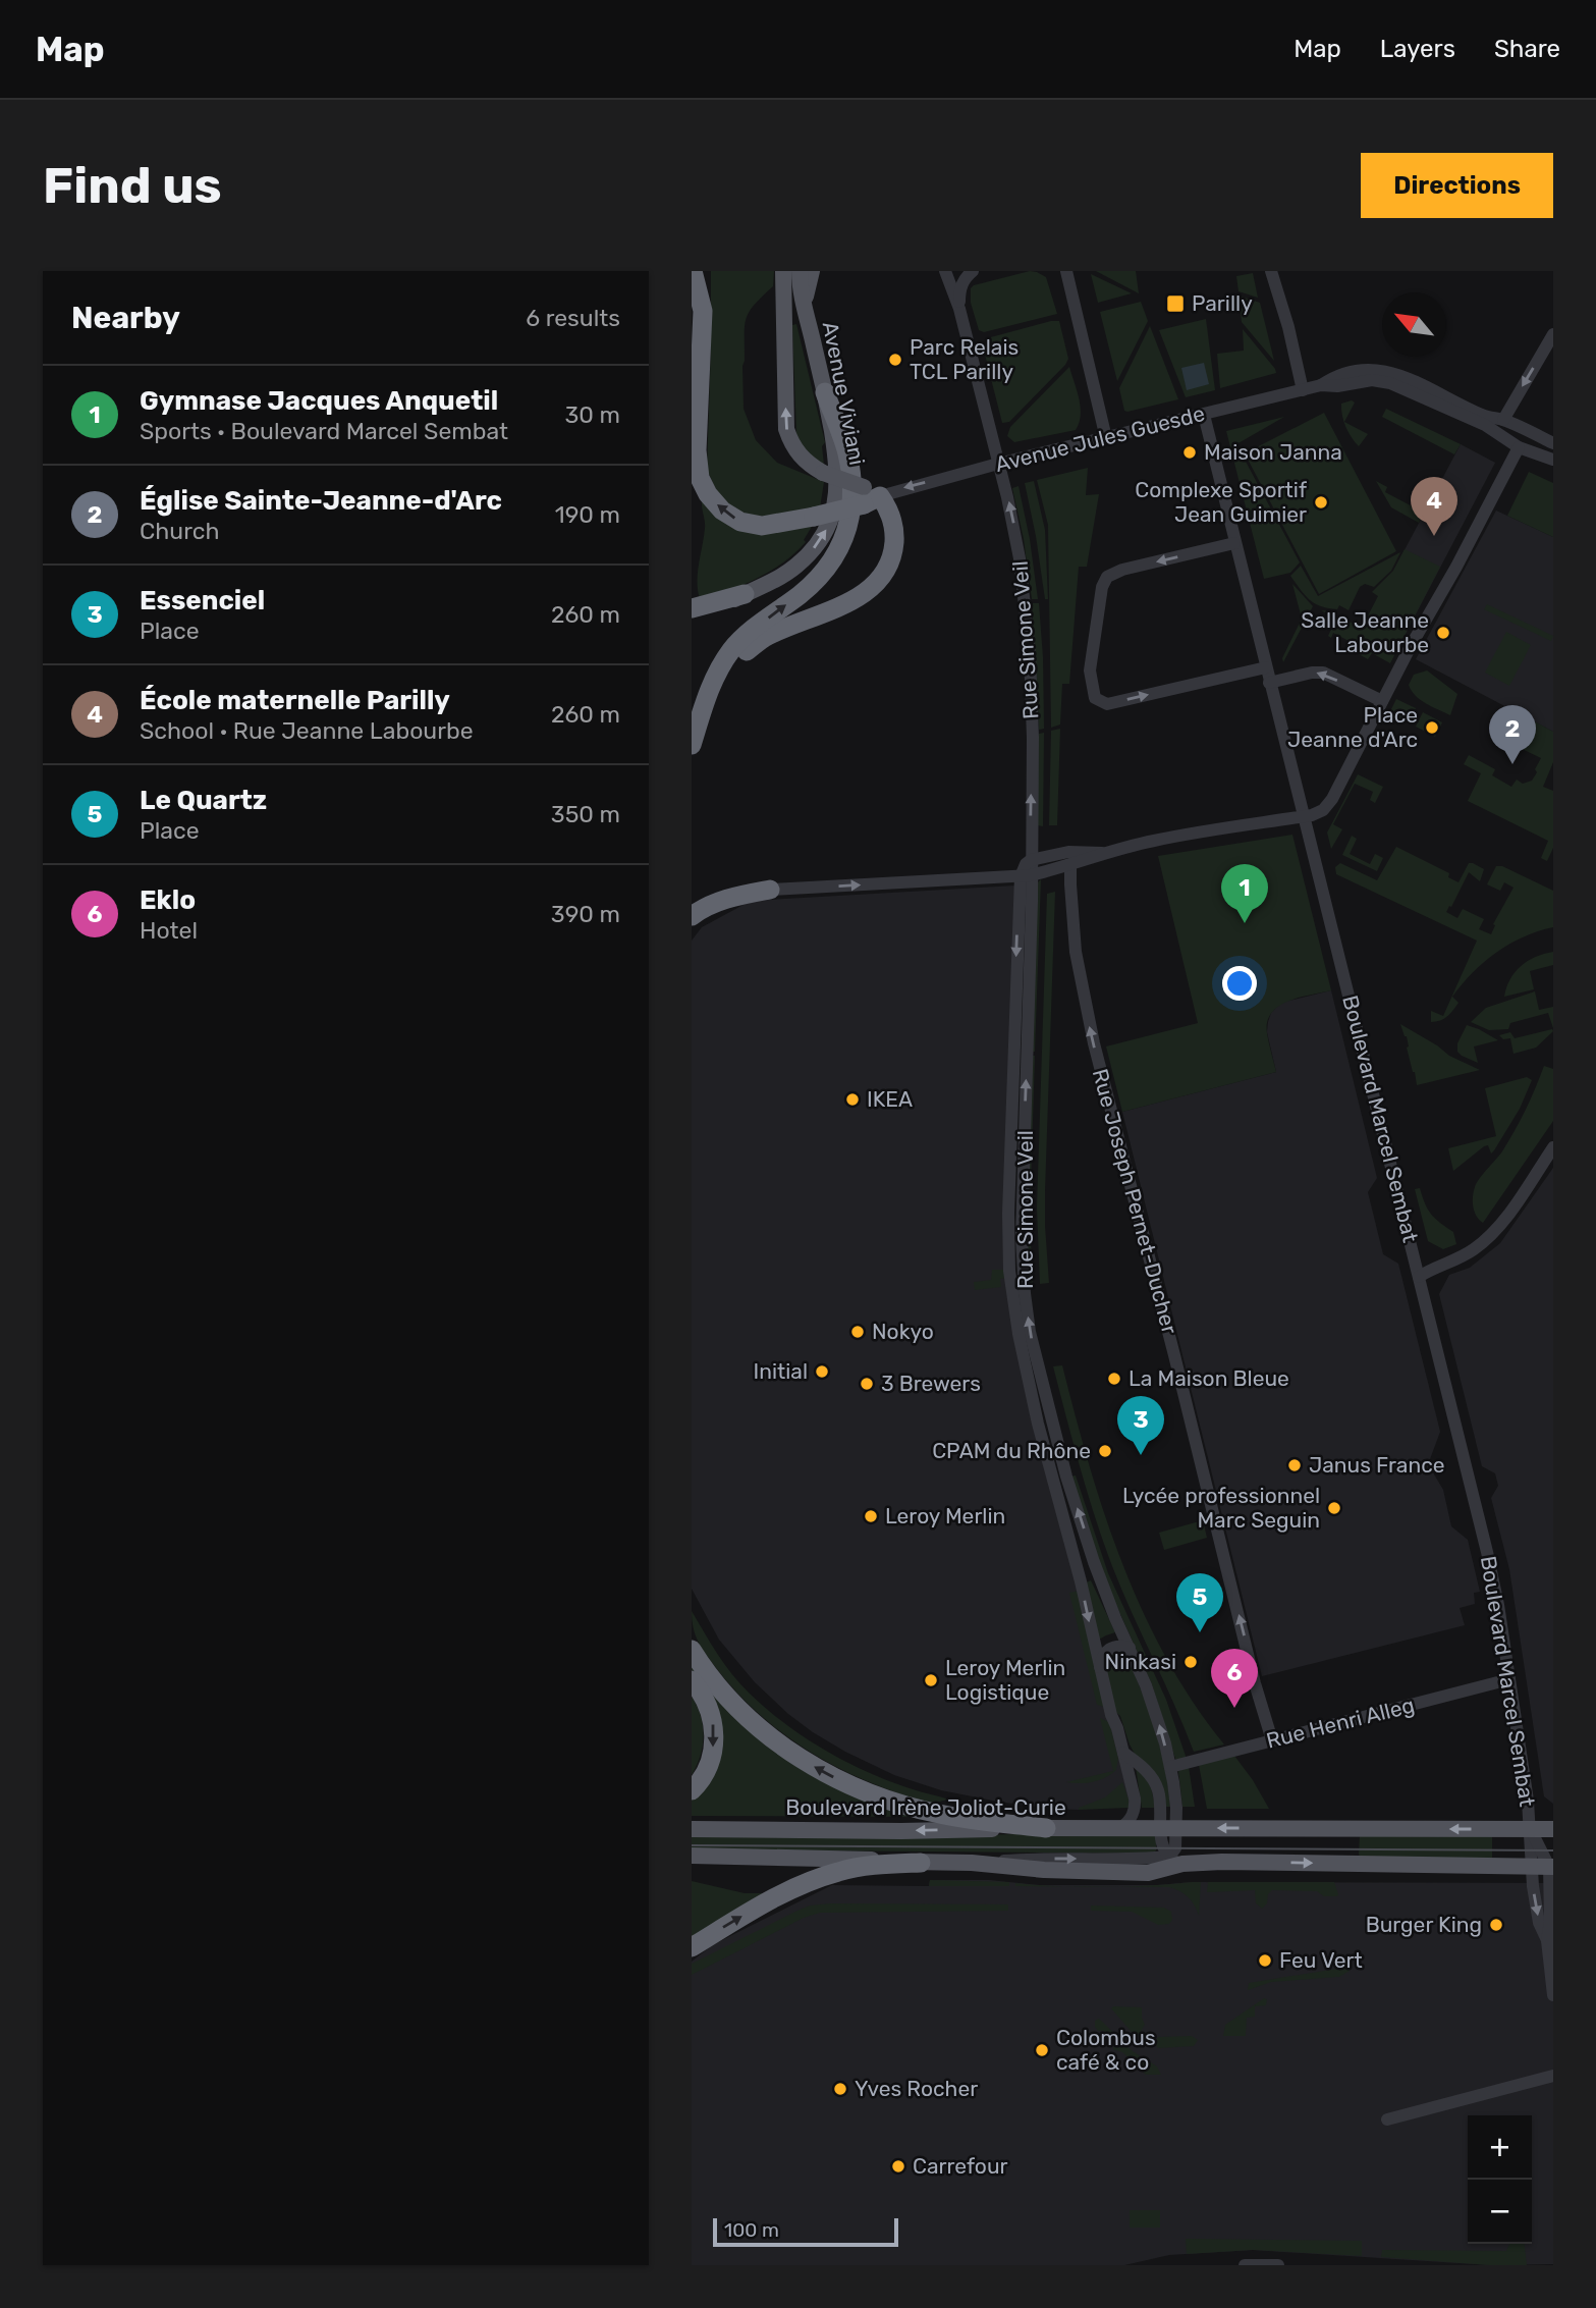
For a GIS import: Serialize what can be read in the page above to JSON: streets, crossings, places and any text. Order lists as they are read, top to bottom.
{
  "streets": {
    "main road": ["Avenue Viviani", "Boulevard Irène Joliot-Curie"],
    "street": [
      "Avenue Jules Guesde",
      "Rue Simone Veil",
      "Boulevard Marcel Sembat",
      "Rue Joseph Pernet-Ducher",
      "Rue Henri Alleg"
    ]
  },
  "crossings": [
    ["Avenue Jules Guesde", "Rue Simone Veil"],
    ["Avenue Jules Guesde", "Boulevard Marcel Sembat"],
    ["Rue Simone Veil", "Rue Henri Alleg"],
    ["Rue Simone Veil", "Boulevard Irène Joliot-Curie"],
    ["Boulevard Marcel Sembat", "Rue Henri Alleg"],
    ["Boulevard Marcel Sembat", "Boulevard Irène Joliot-Curie"],
    ["Rue Joseph Pernet-Ducher", "Rue Henri Alleg"]
  ],
  "one_way": ["Avenue Viviani", "Rue Joseph Pernet-Ducher"],
  "places": {
    "transit": ["Parilly"],
    "other": [
      "Parc Relais TCL Parilly",
      "Maison Janna",
      "Complexe Sportif Jean Guimier",
      "Salle Jeanne Labourbe",
      "Place Jeanne d'Arc",
      "IKEA",
      "Nokyo",
      "Initial",
      "La Maison Bleue",
      "3 Brewers",
      "CPAM du Rhône",
      "Janus France",
      "Lycée professionnel Marc Seguin",
      "Leroy Merlin",
      "Ninkasi",
      "Leroy Merlin Logistique",
      "Burger King",
      "Feu Vert",
      "Colombus café & co",
      "Yves Rocher",
      "Carrefour"
    ]
  },
  "scale_bar": "100 m",
  "north": "top left",
  "page": {
    "header": "Map",
    "nav": ["Map", "Layers", "Share"],
    "buttons": "Directions",
    "title": "Find us",
    "heading": ["Nearby", "6 results"],
    "list": [
      {
        "mark": "1",
        "name": "Gymnase Jacques Anquetil",
        "note": "Sports · Boulevard Marcel Sembat",
        "value": "30 m"
      },
      {
        "mark": "2",
        "name": "Église Sainte-Jeanne-d'Arc",
        "note": "Church",
        "value": "190 m"
      },
      {
        "mark": "3",
        "name": "Essenciel",
        "note": "Place",
        "value": "260 m"
      },
      {
        "mark": "4",
        "name": "École maternelle Parilly",
        "note": "School · Rue Jeanne Labourbe",
        "value": "260 m"
      },
      {
        "mark": "5",
        "name": "Le Quartz",
        "note": "Place",
        "value": "350 m"
      },
      {
        "mark": "6",
        "name": "Eklo",
        "note": "Hotel",
        "value": "390 m"
      }
    ],
    "pins": [
      "4",
      "2",
      "1",
      "3",
      "5",
      "6"
    ],
    "map_buttons": ["+", "−"],
    "scale": "100 m"
  }
}
